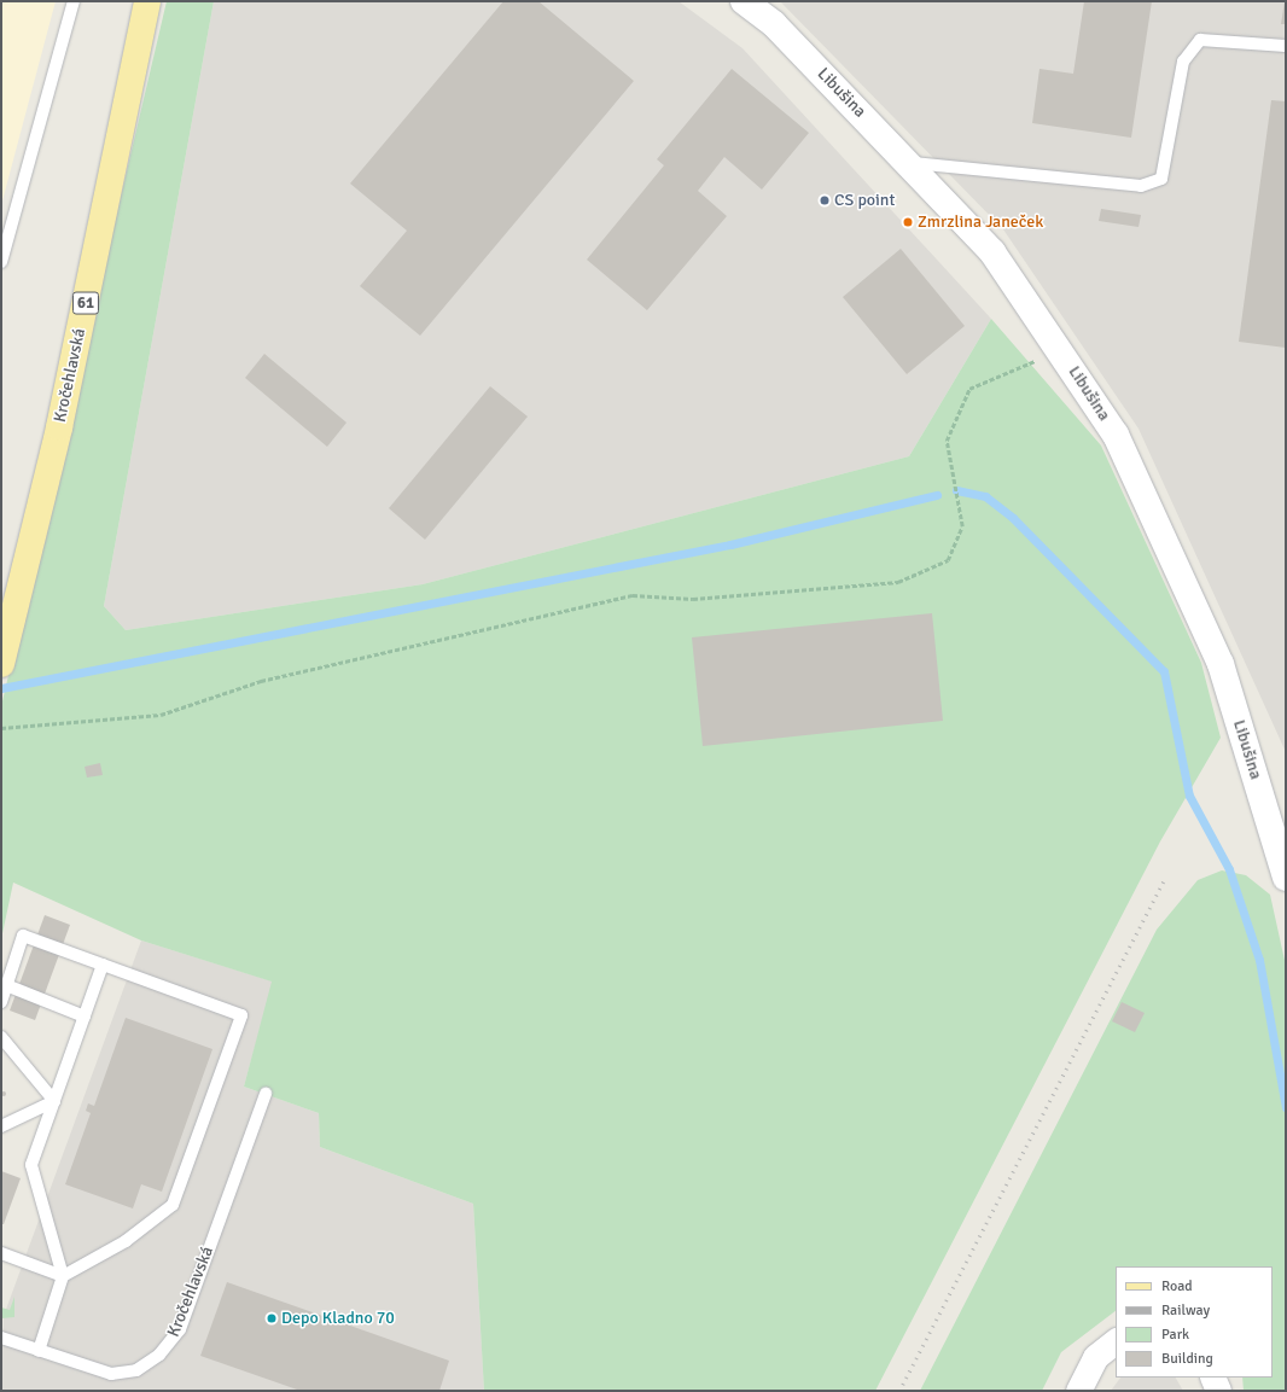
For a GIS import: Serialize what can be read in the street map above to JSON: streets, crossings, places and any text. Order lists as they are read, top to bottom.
{
  "streets": {
    "main road": ["Libušina", "61", "Kročehlavská"]
  },
  "places": ["CS point", "Zmrzlina Janeček", "Depo Kladno 70"],
  "legend": [
    "Road",
    "Railway",
    "Park",
    "Building"
  ]
}
